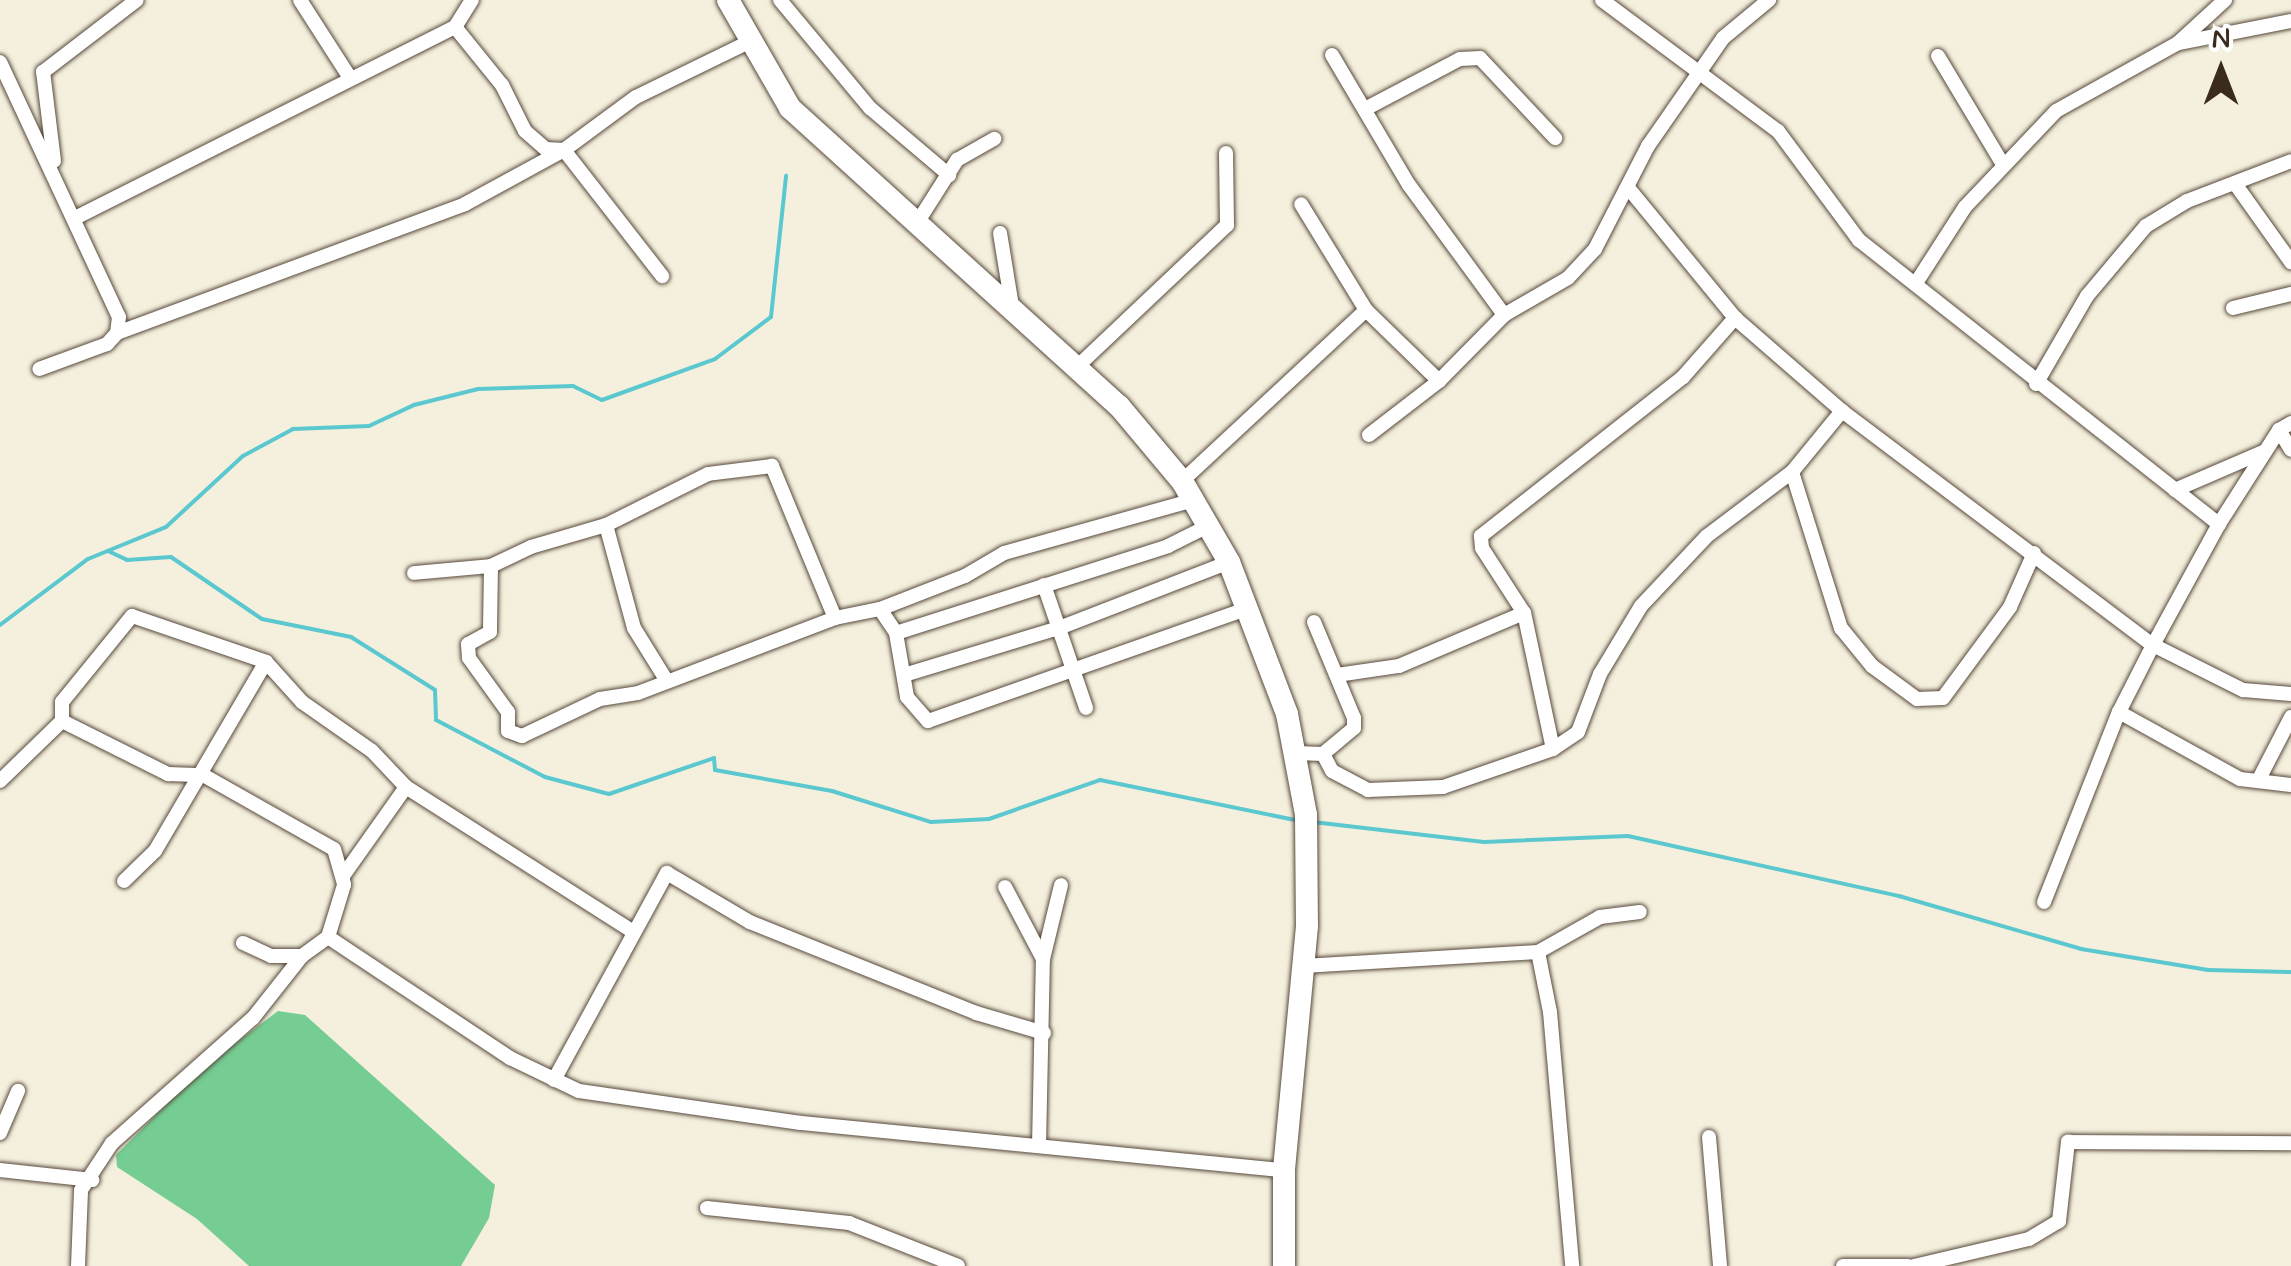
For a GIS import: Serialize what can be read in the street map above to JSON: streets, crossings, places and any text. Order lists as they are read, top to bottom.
{
  "north": "top"
}
